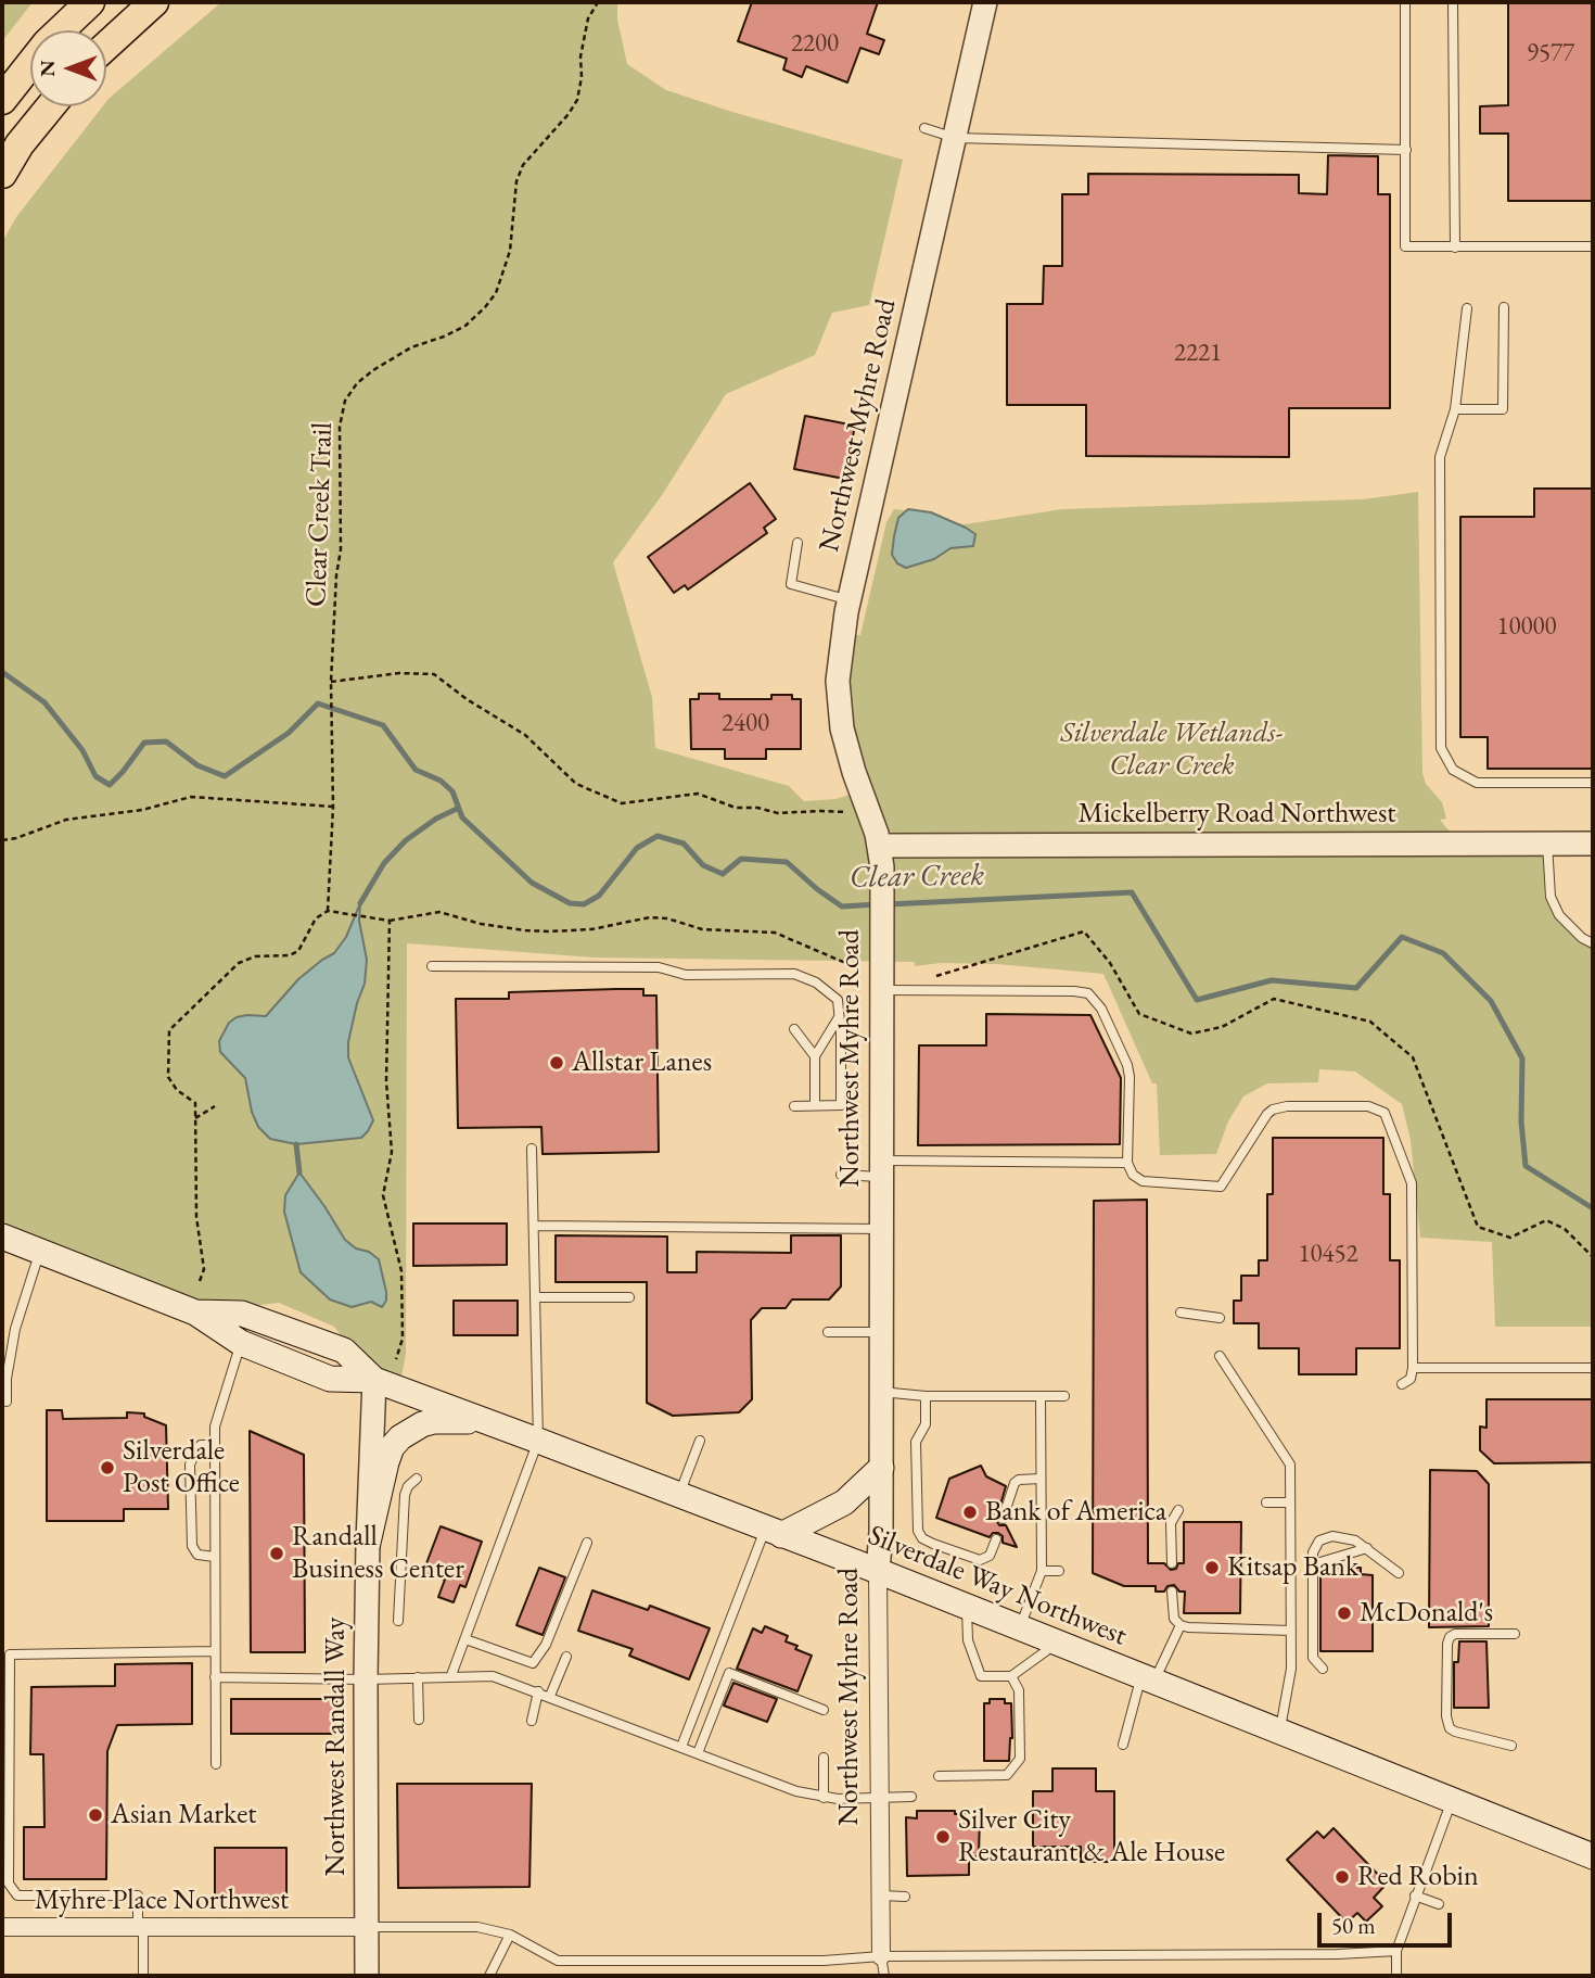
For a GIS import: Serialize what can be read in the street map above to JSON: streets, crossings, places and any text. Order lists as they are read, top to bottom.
{
  "streets": {
    "main road": ["Silverdale Way Northwest"],
    "street": [
      "Northwest Myhre Road",
      "Mickelberry Road Northwest",
      "Northwest Randall Way",
      "Myhre Place Northwest"
    ],
    "path": ["Clear Creek Trail"]
  },
  "crossings": [
    ["Northwest Myhre Road", "Mickelberry Road Northwest"],
    ["Northwest Myhre Road", "Silverdale Way Northwest"],
    ["Silverdale Way Northwest", "Northwest Randall Way"],
    ["Northwest Randall Way", "Myhre Place Northwest"]
  ],
  "water": ["Clear Creek"],
  "parks": ["Silverdale Wetlands- Clear Creek"],
  "places": [
    "Allstar Lanes",
    "Silverdale Post Office",
    "Bank of America",
    "Randall Business Center",
    "Kitsap Bank",
    "McDonald's",
    "Asian Market",
    "Silver City Restaurant & Ale House",
    "Red Robin"
  ],
  "house_numbers": [
    "2200",
    "9577",
    "2221",
    "10000",
    "2400",
    "10452"
  ],
  "scale_bar": "50 m",
  "north": "left"
}
